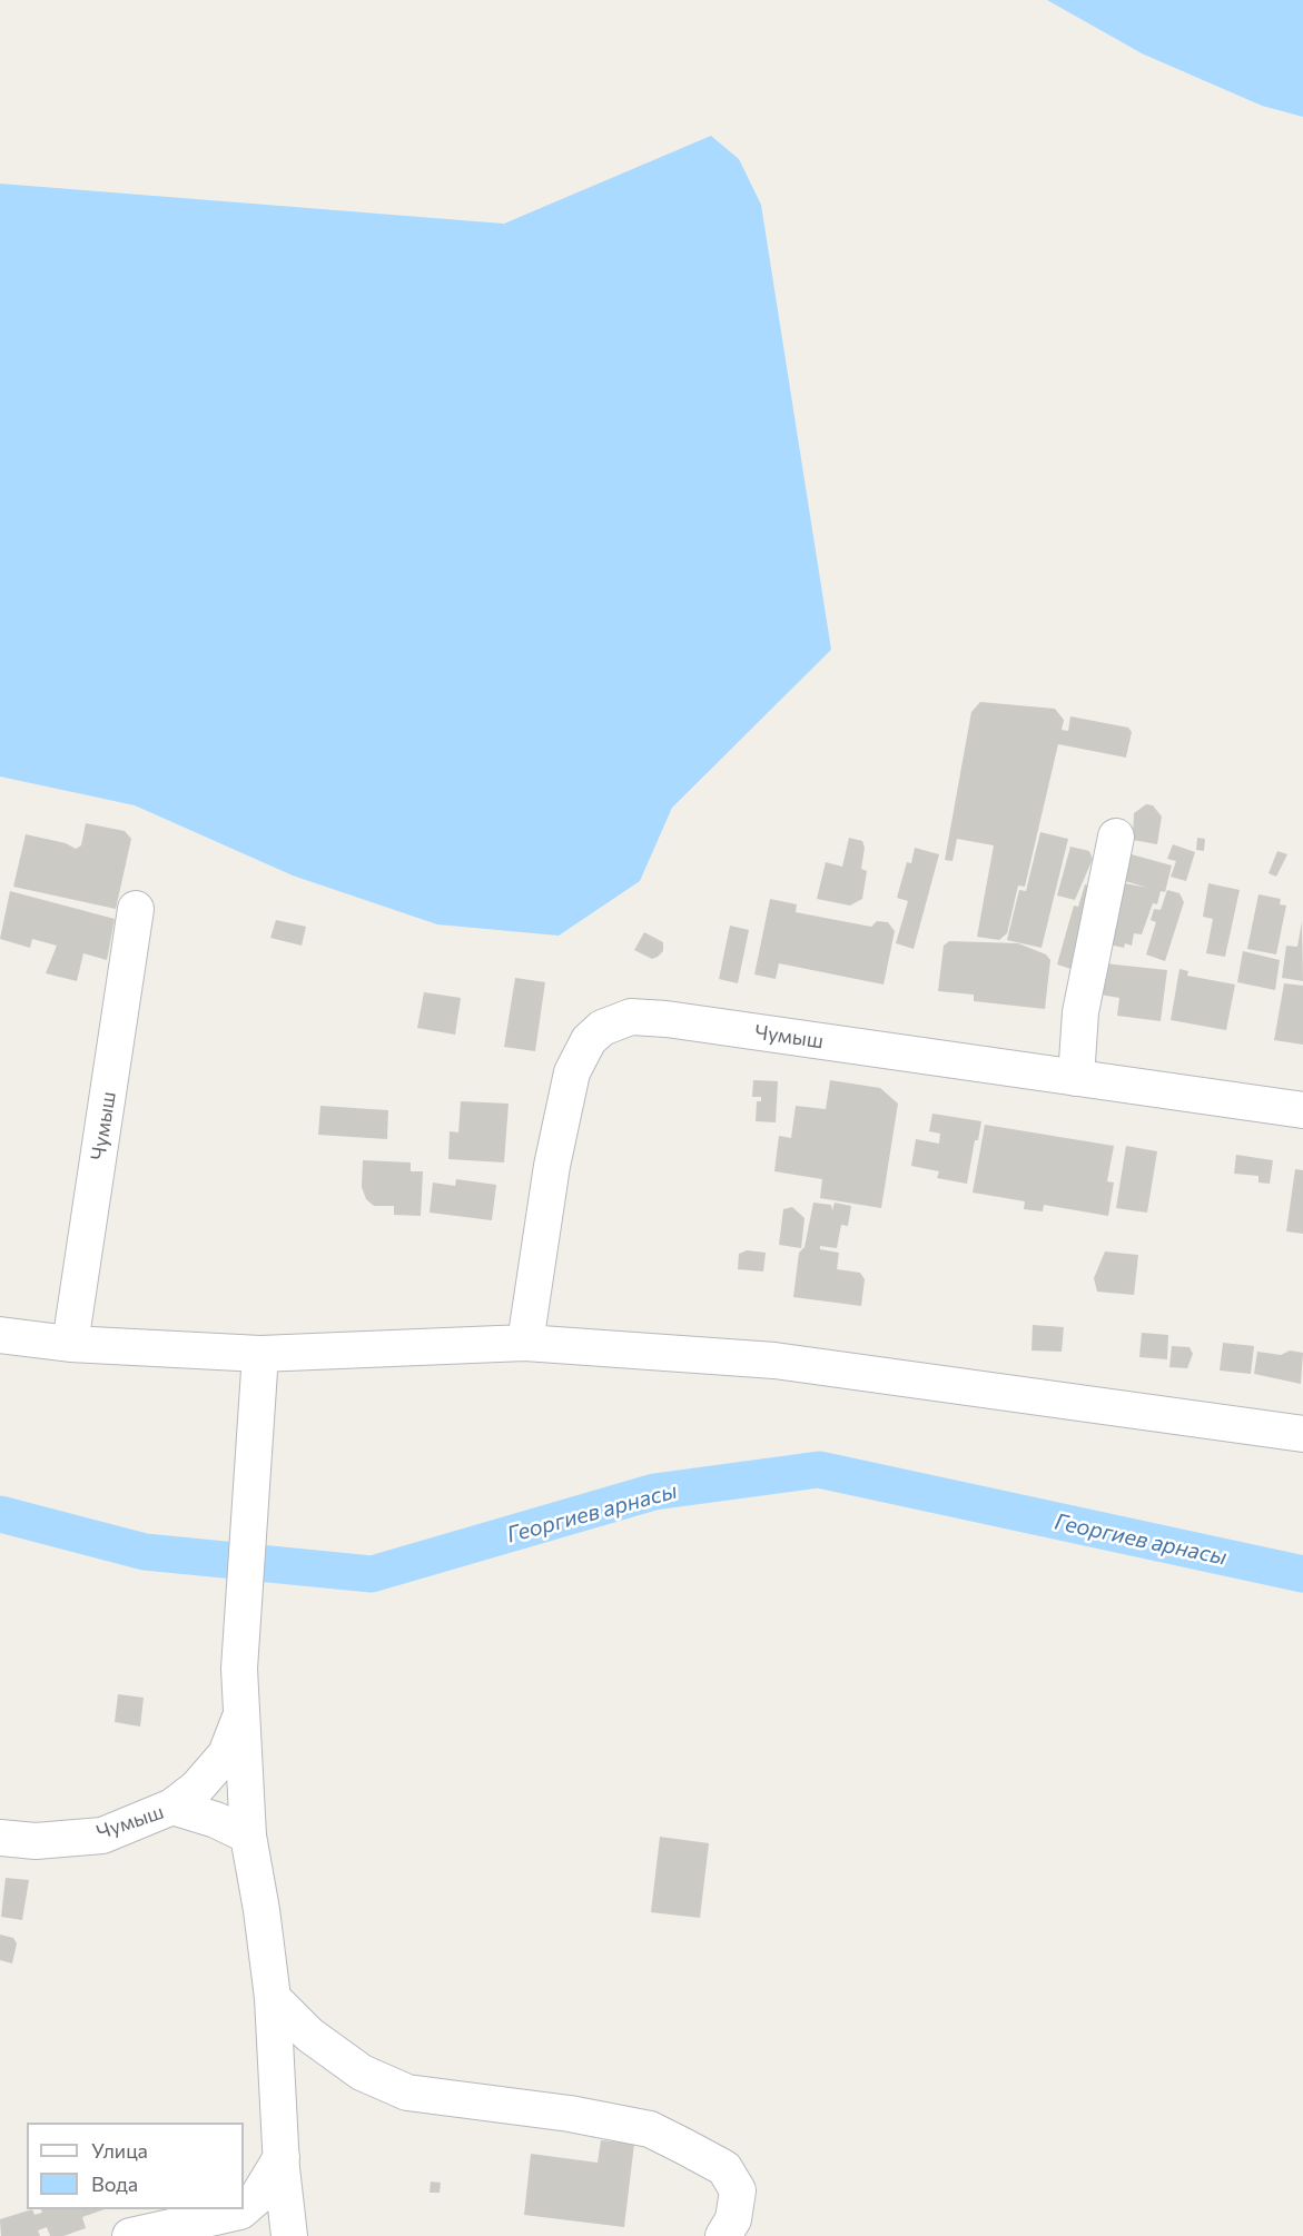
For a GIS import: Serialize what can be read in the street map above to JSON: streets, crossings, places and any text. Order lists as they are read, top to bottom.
{
  "streets": {
    "street": ["Чумыш"]
  },
  "water": ["Георгиев арнасы"],
  "legend": ["Улица", "Вода"]
}
